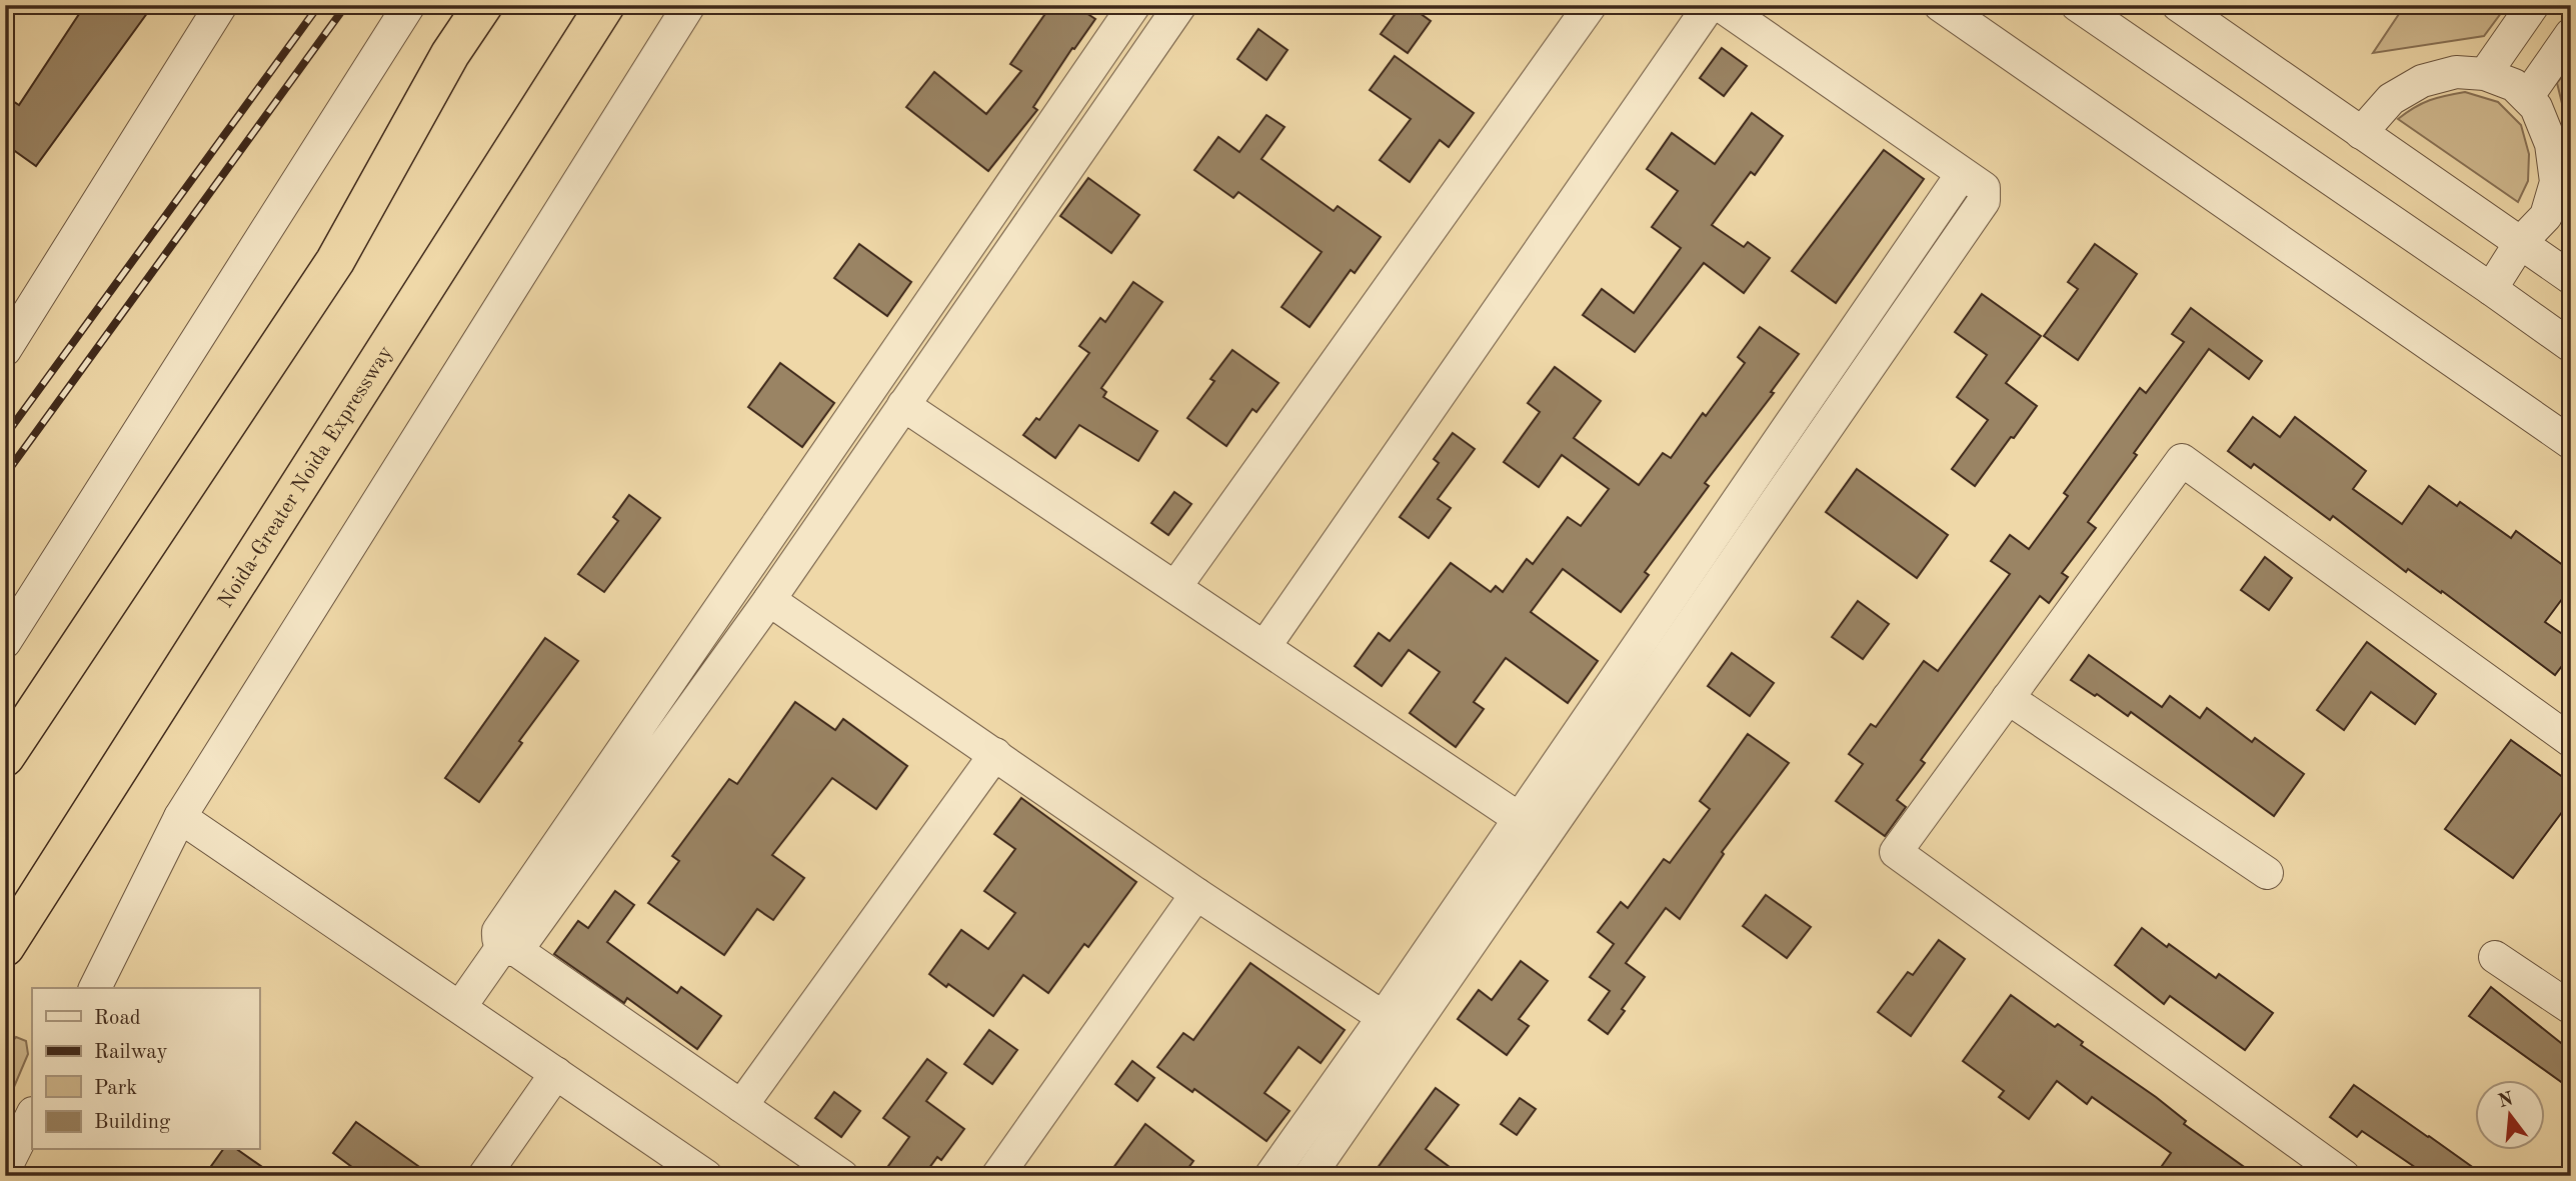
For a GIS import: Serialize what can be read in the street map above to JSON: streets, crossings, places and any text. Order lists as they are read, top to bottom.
{
  "streets": {
    "highway": ["Noida-Greater Noida Expressway"]
  },
  "legend": [
    "Road",
    "Railway",
    "Park",
    "Building"
  ],
  "north": "top"
}
